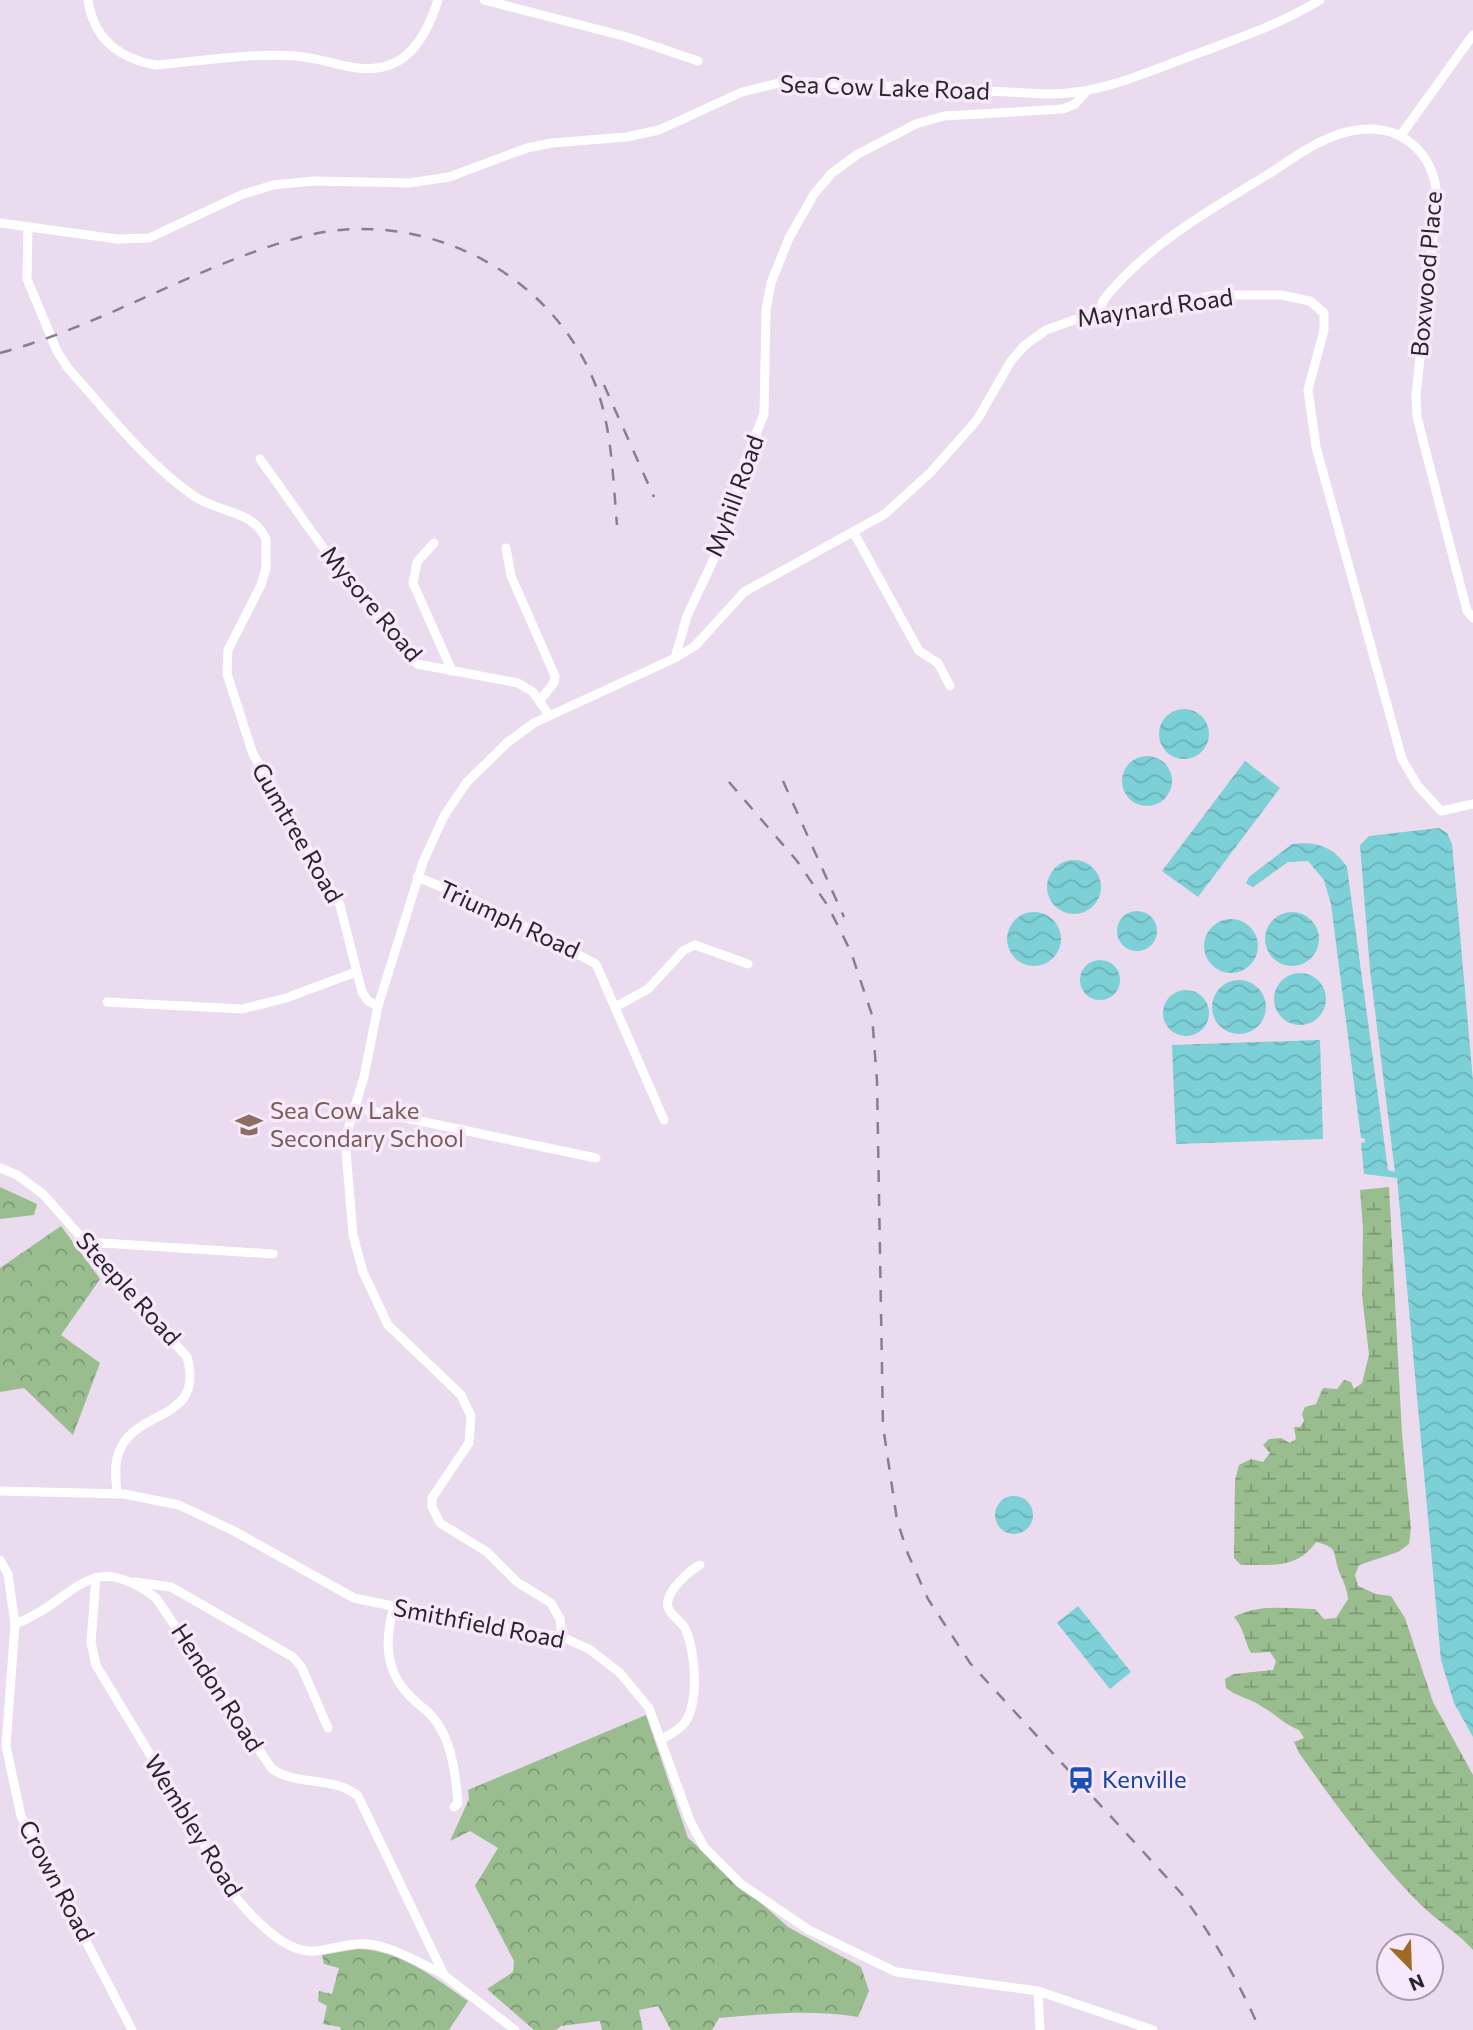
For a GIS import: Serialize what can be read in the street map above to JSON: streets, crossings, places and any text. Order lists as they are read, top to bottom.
{
  "streets": {
    "street": [
      "Sea Cow Lake Road",
      "Boxwood Place",
      "Maynard Road",
      "Myhill Road",
      "Mysore Road",
      "Gumtree Road",
      "Triumph Road",
      "Steeple Road",
      "Smithfield Road",
      "Hendon Road",
      "Wembley Road",
      "Crown Road"
    ]
  },
  "crossings": [
    ["Sea Cow Lake Road", "Myhill Road"],
    ["Sea Cow Lake Road", "Gumtree Road"],
    ["Maynard Road", "Myhill Road"],
    ["Steeple Road", "Smithfield Road"],
    ["Hendon Road", "Wembley Road"]
  ],
  "places": {
    "school or university": ["Sea Cow Lake Secondary School"],
    "station": ["Kenville"]
  },
  "north": "bottom right"
}
